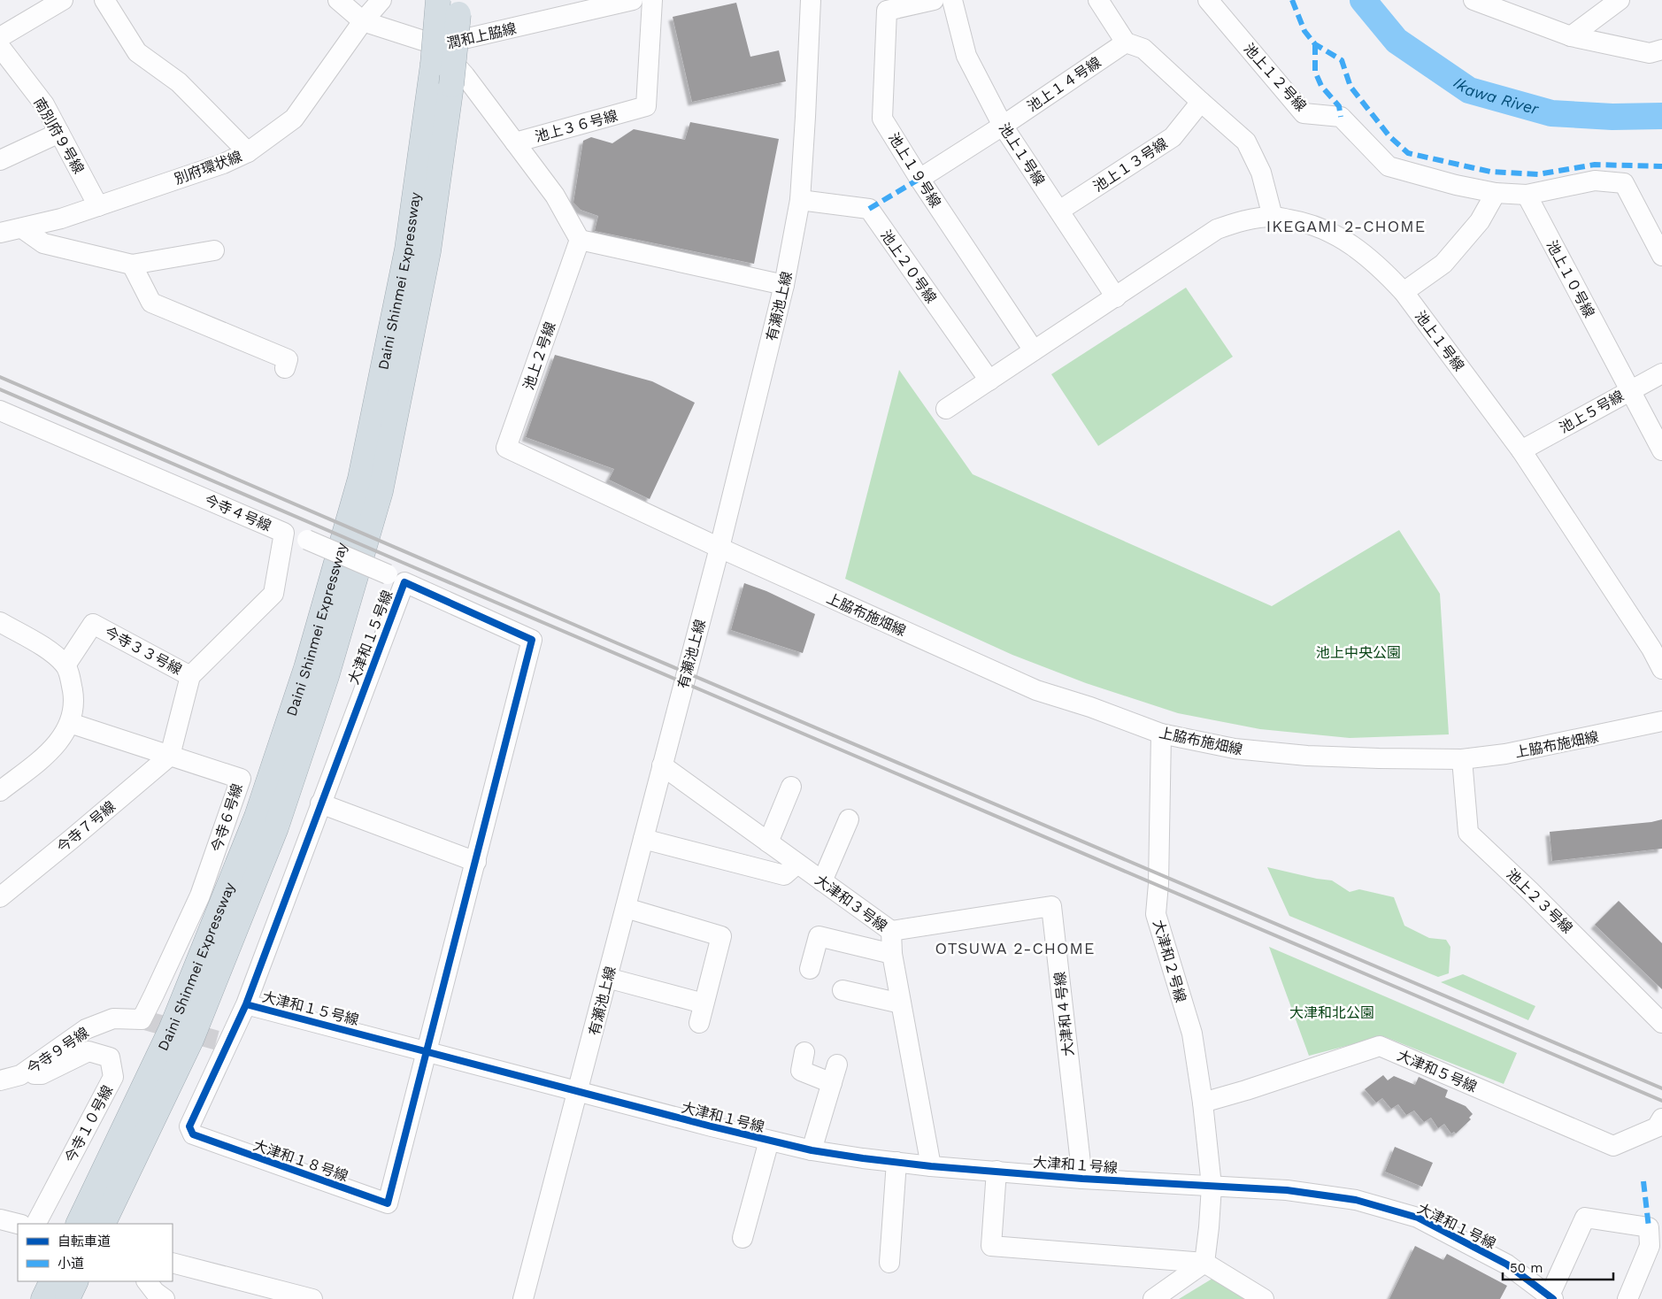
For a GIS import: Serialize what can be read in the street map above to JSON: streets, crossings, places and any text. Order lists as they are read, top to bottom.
{
  "streets": {
    "highway": ["Daini Shinmei Expressway"],
    "street": [
      "潤和上脇線",
      "池上１２号線",
      "池上１４号線",
      "池上３６号線",
      "南別府９号線",
      "池上１号線",
      "池上１３号線",
      "別府環状線",
      "池上１９号線",
      "池上２０号線",
      "池上１０号線",
      "有瀬池上線",
      "池上２号線",
      "池上５号線",
      "今寺４号線",
      "上脇布施畑線",
      "大津和１５号線",
      "今寺３３号線",
      "今寺６号線",
      "今寺７号線",
      "池上２３号線",
      "大津和３号線",
      "大津和２号線",
      "大津和４号線",
      "今寺９号線",
      "大津和５号線",
      "大津和１号線",
      "今寺１０号線",
      "大津和１８号線"
    ]
  },
  "crossings": [
    ["潤和上脇線", "別府環状線"],
    ["潤和上脇線", "Daini Shinmei Expressway"],
    ["池上１２号線", "池上１０号線"],
    ["池上１４号線", "池上１号線"],
    ["池上１４号線", "池上１９号線"],
    ["池上３６号線", "池上２号線"],
    ["南別府９号線", "別府環状線"],
    ["池上１号線", "池上１３号線"],
    ["池上１号線", "池上１９号線"],
    ["池上１号線", "池上２０号線"],
    ["池上１号線", "池上５号線"],
    ["池上２０号線", "有瀬池上線"],
    ["池上１０号線", "池上５号線"],
    ["有瀬池上線", "池上２号線"],
    ["有瀬池上線", "上脇布施畑線"],
    ["有瀬池上線", "大津和１５号線"],
    ["有瀬池上線", "大津和３号線"],
    ["有瀬池上線", "大津和１号線"],
    ["池上２号線", "上脇布施畑線"],
    ["今寺４号線", "今寺３３号線"],
    ["上脇布施畑線", "池上２３号線"],
    ["上脇布施畑線", "大津和２号線"],
    ["大津和１５号線", "大津和１号線"],
    ["大津和１５号線", "大津和１８号線"],
    ["今寺６号線", "今寺７号線"],
    ["今寺６号線", "今寺９号線"],
    ["大津和３号線", "大津和４号線"],
    ["大津和３号線", "大津和１号線"],
    ["大津和２号線", "大津和５号線"],
    ["大津和２号線", "大津和１号線"],
    ["大津和４号線", "大津和１号線"],
    ["今寺９号線", "今寺１０号線"]
  ],
  "districts": ["IKEGAMI 2-CHOME", "OTSUWA 2-CHOME"],
  "water": ["Ikawa River"],
  "parks": ["池上中央公園", "大津和北公園"],
  "legend": ["自転車道", "小道"],
  "scale_bar": "50 m"
}
